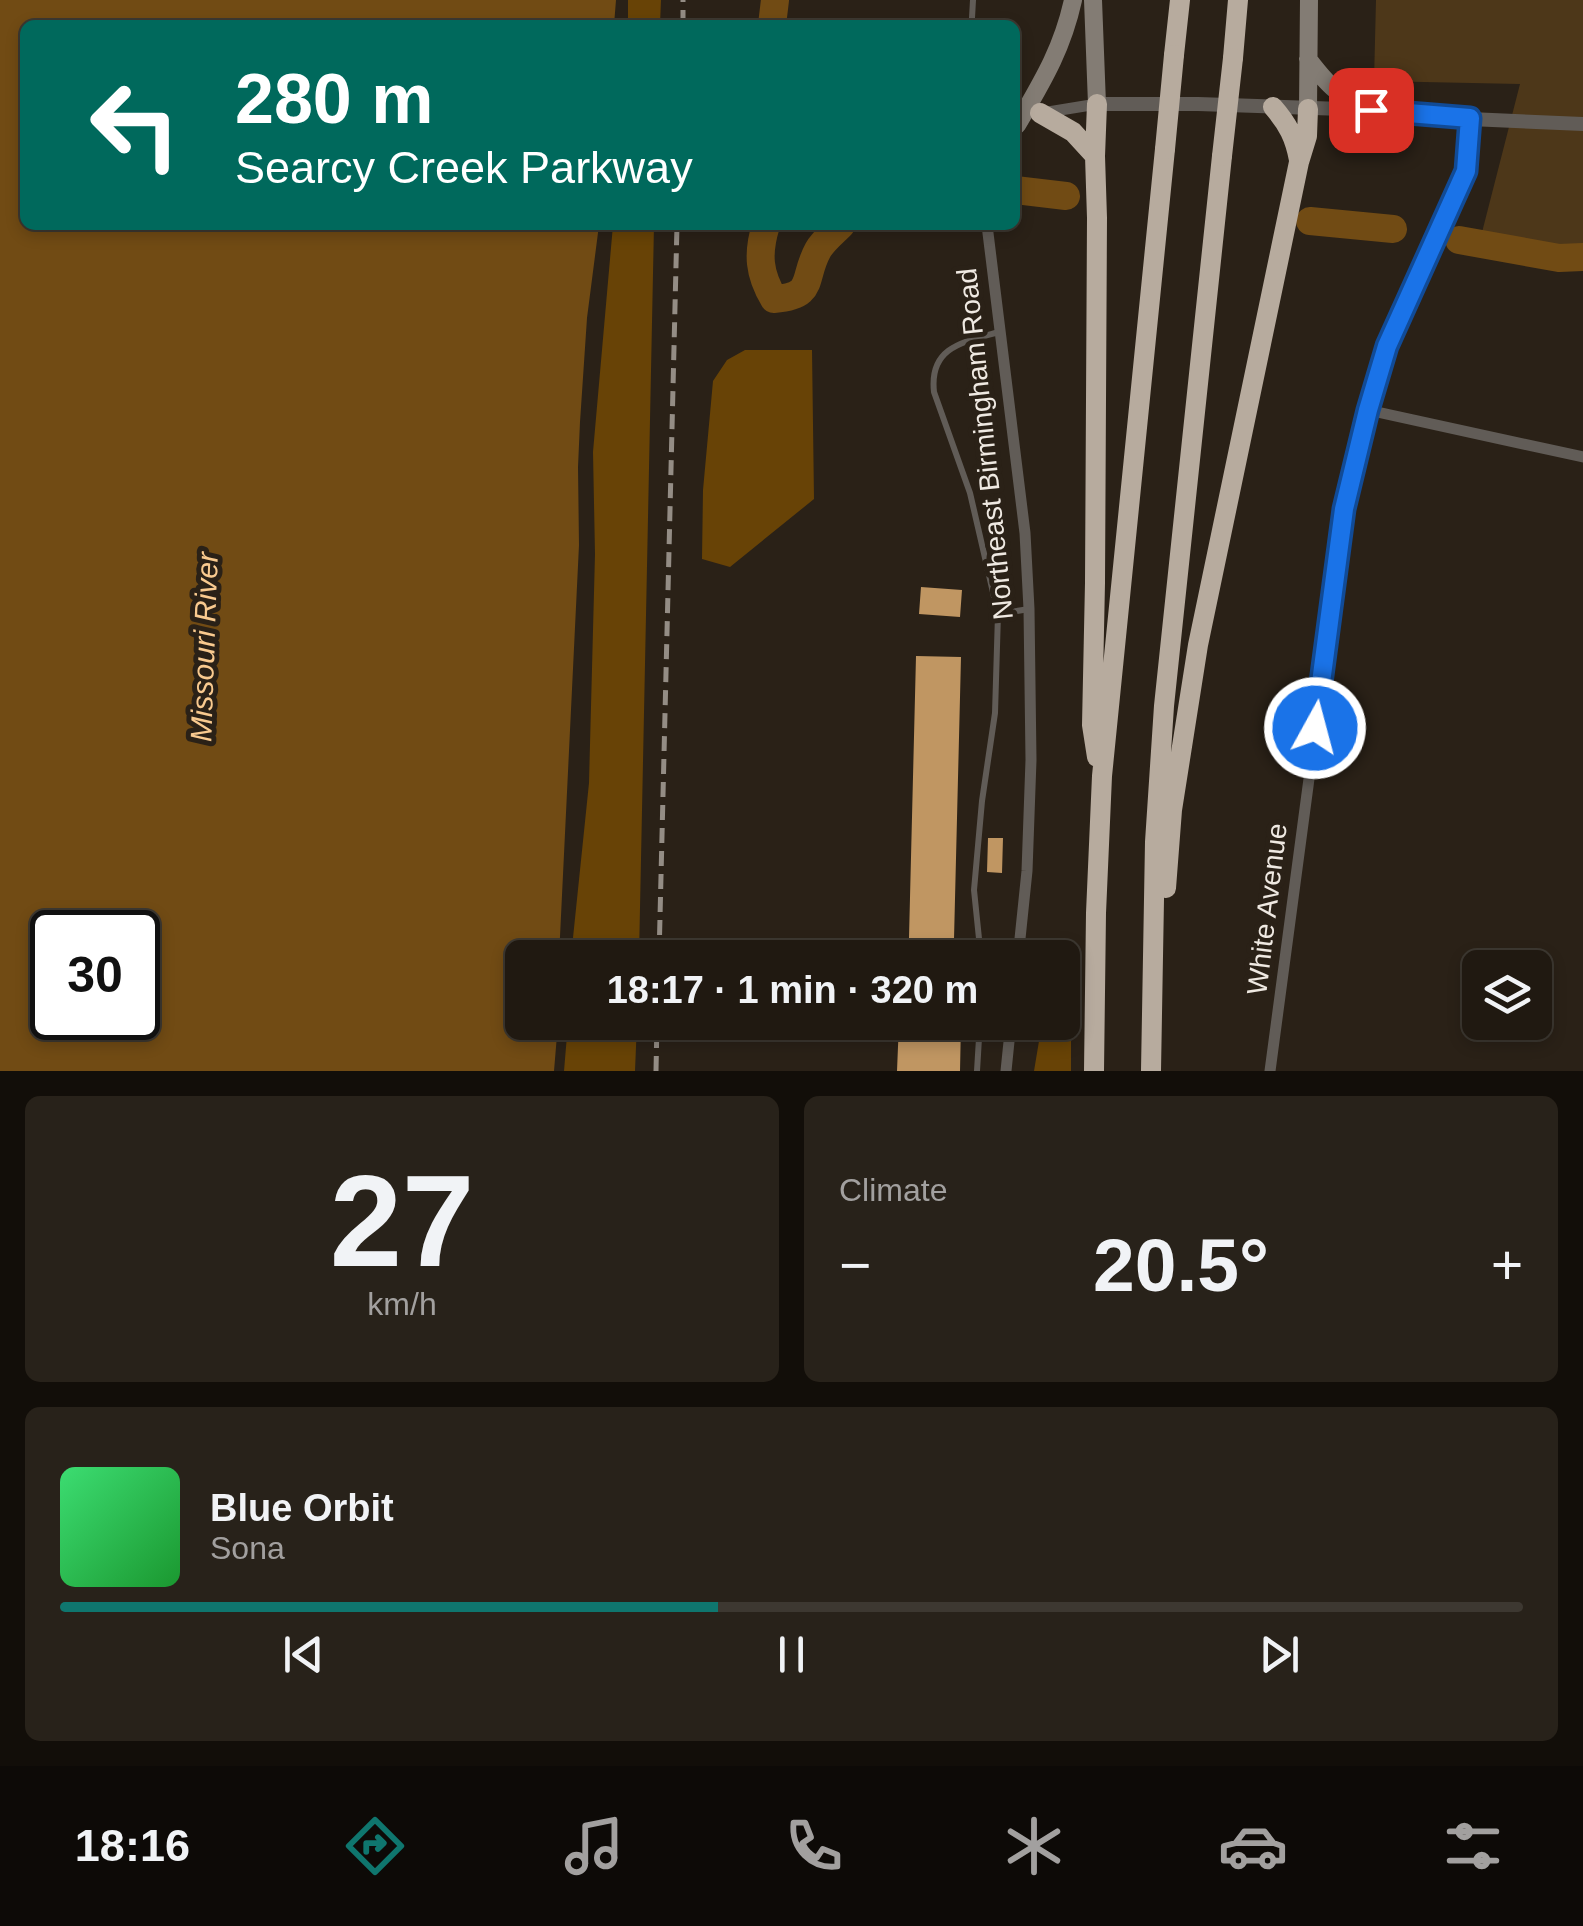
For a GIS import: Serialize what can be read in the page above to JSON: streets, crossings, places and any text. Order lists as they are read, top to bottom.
{
  "streets": {
    "street": ["Northeast Birmingham Road", "White Avenue"]
  },
  "water": ["Missouri River"],
  "page": {
    "turn": ["280 m", "Searcy Creek Parkway"],
    "limit": "30",
    "trip": "18:17 · 1 min · 320 m",
    "tile": [
      ["27", "km/h"],
      "Climate"
    ],
    "heat": ["−", "20.5°", "+"],
    "song": ["Blue Orbit", "Sona"],
    "tabs": "18:16"
  }
}
